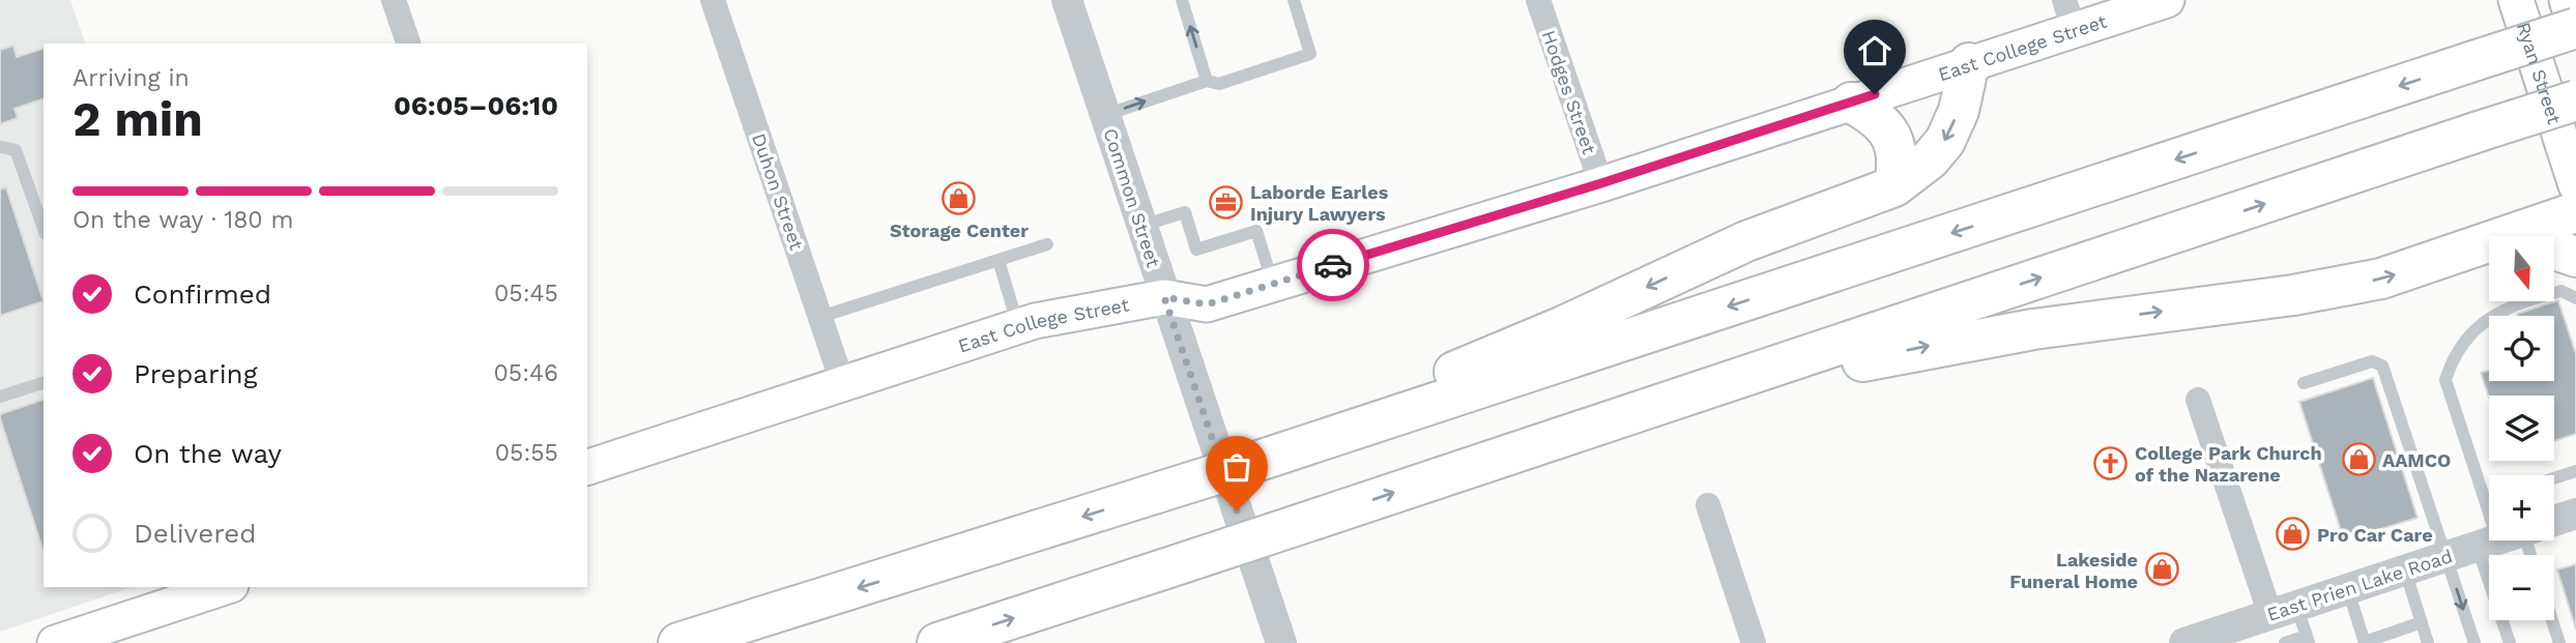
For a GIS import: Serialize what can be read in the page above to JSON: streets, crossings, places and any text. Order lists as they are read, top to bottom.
{
  "streets": {
    "main road": ["East College Street", "Ryan Street"],
    "street": [
      "Hodges Street",
      "Duhon Street",
      "Common Street",
      "East Prien Lake Road"
    ]
  },
  "crossings": [
    ["East College Street", "Hodges Street"],
    ["East College Street", "Duhon Street"],
    ["East College Street", "Common Street"]
  ],
  "places": {
    "shop": [
      "Storage Center",
      "AAMCO",
      "Pro Car Care",
      "Lakeside Funeral Home"
    ],
    "office": ["Laborde Earles Injury Lawyers"],
    "church": ["College Park Church of the Nazarene"]
  },
  "north": "bottom",
  "page": {
    "heading": ["2 min", "Arriving in", "06:05–06:10"],
    "bar": "On the way · 180 m",
    "map_buttons": ["+", "−"],
    "list": [
      ["Confirmed", "05:45"],
      ["Preparing", "05:46"],
      ["On the way", "05:55"],
      "Delivered"
    ]
  }
}
